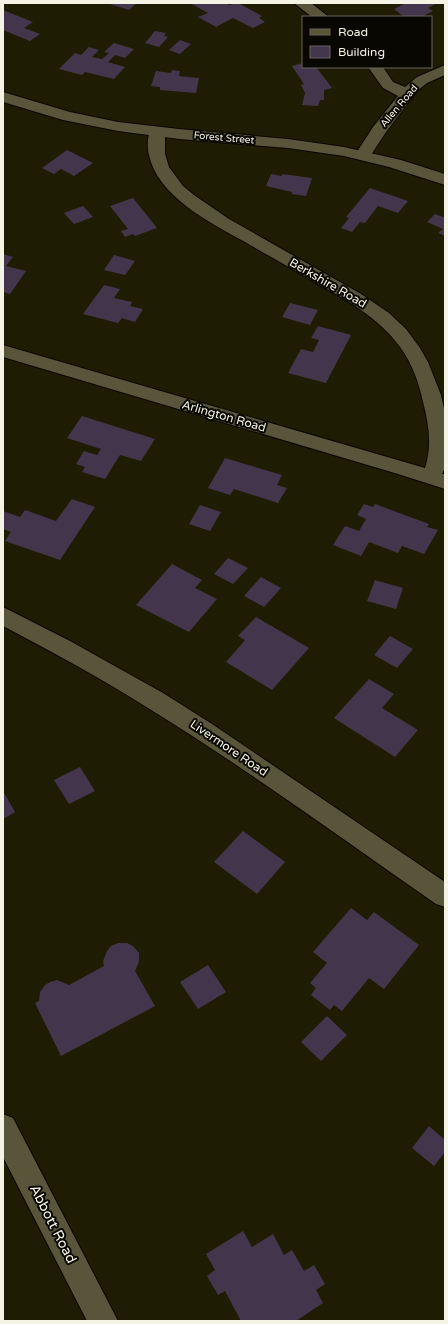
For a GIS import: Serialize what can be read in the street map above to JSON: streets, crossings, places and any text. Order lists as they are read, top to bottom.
{
  "streets": {
    "street": [
      "Allen Road",
      "Forest Street",
      "Berkshire Road",
      "Arlington Road",
      "Livermore Road",
      "Abbott Road"
    ]
  },
  "crossings": [
    ["Allen Road", "Forest Street"],
    ["Forest Street", "Berkshire Road"],
    ["Berkshire Road", "Arlington Road"]
  ],
  "legend": ["Road", "Building"]
}
